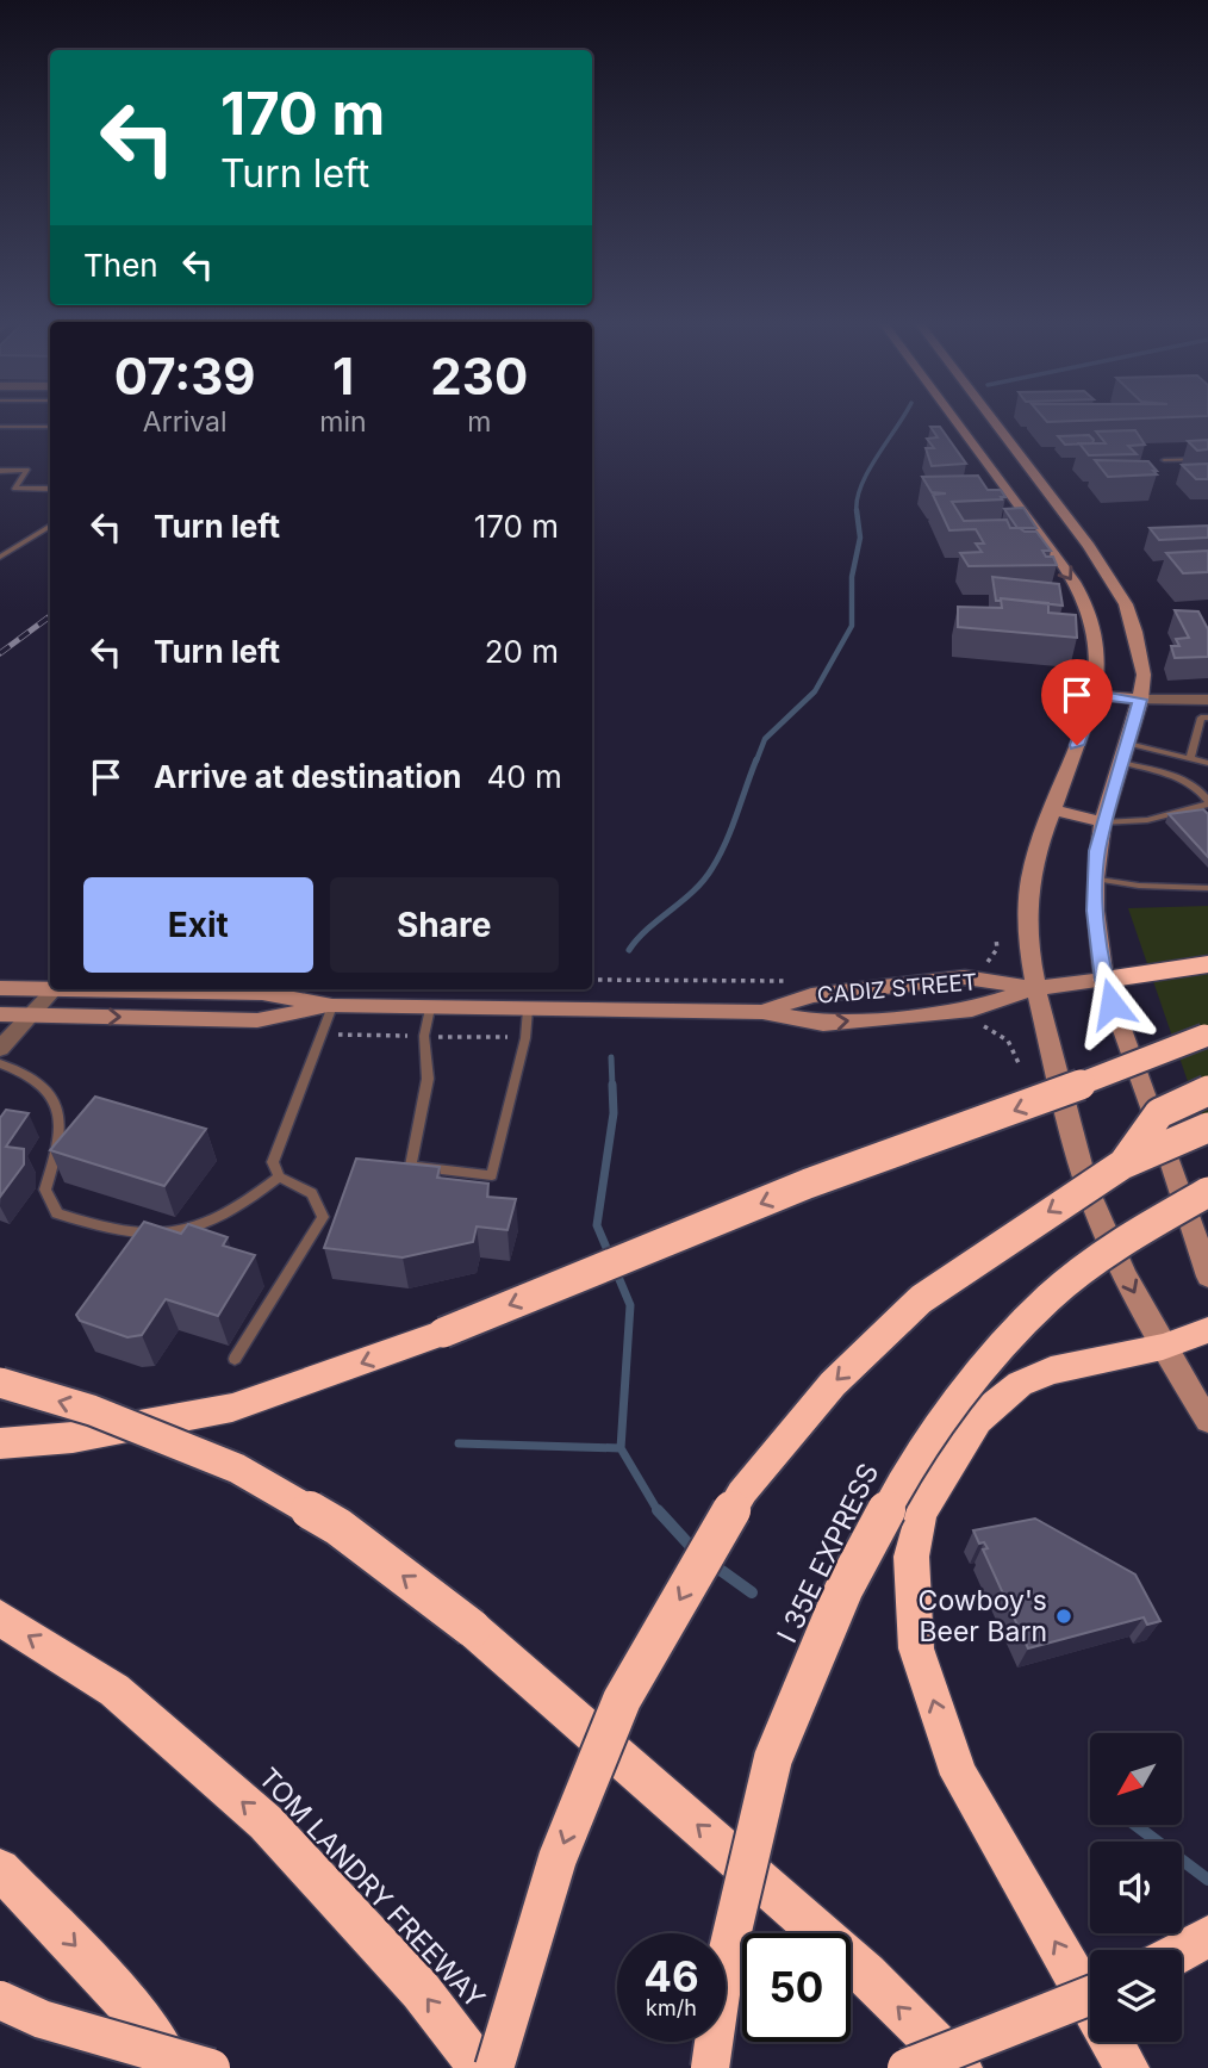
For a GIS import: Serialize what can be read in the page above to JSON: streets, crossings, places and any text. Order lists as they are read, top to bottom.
{
  "streets": {
    "highway": ["I 35E EXPRESS", "TOM LANDRY FREEWAY"],
    "main road": ["CADIZ STREET"]
  },
  "places": ["Cowboy's Beer Barn"],
  "north": "bottom left",
  "page": {
    "turn": ["170 m", "Turn left"],
    "then": "Then",
    "eta": [
      "07:39",
      "Arrival",
      "1",
      "min",
      "230",
      "m"
    ],
    "list": [
      {
        "name": "Turn left",
        "value": "170 m"
      },
      {
        "name": "Turn left",
        "value": "20 m"
      },
      {
        "name": "Arrive at destination",
        "value": "40 m"
      }
    ],
    "buttons": ["Exit", "Share"],
    "speed": "46 km/h",
    "limit": "50"
  }
}
